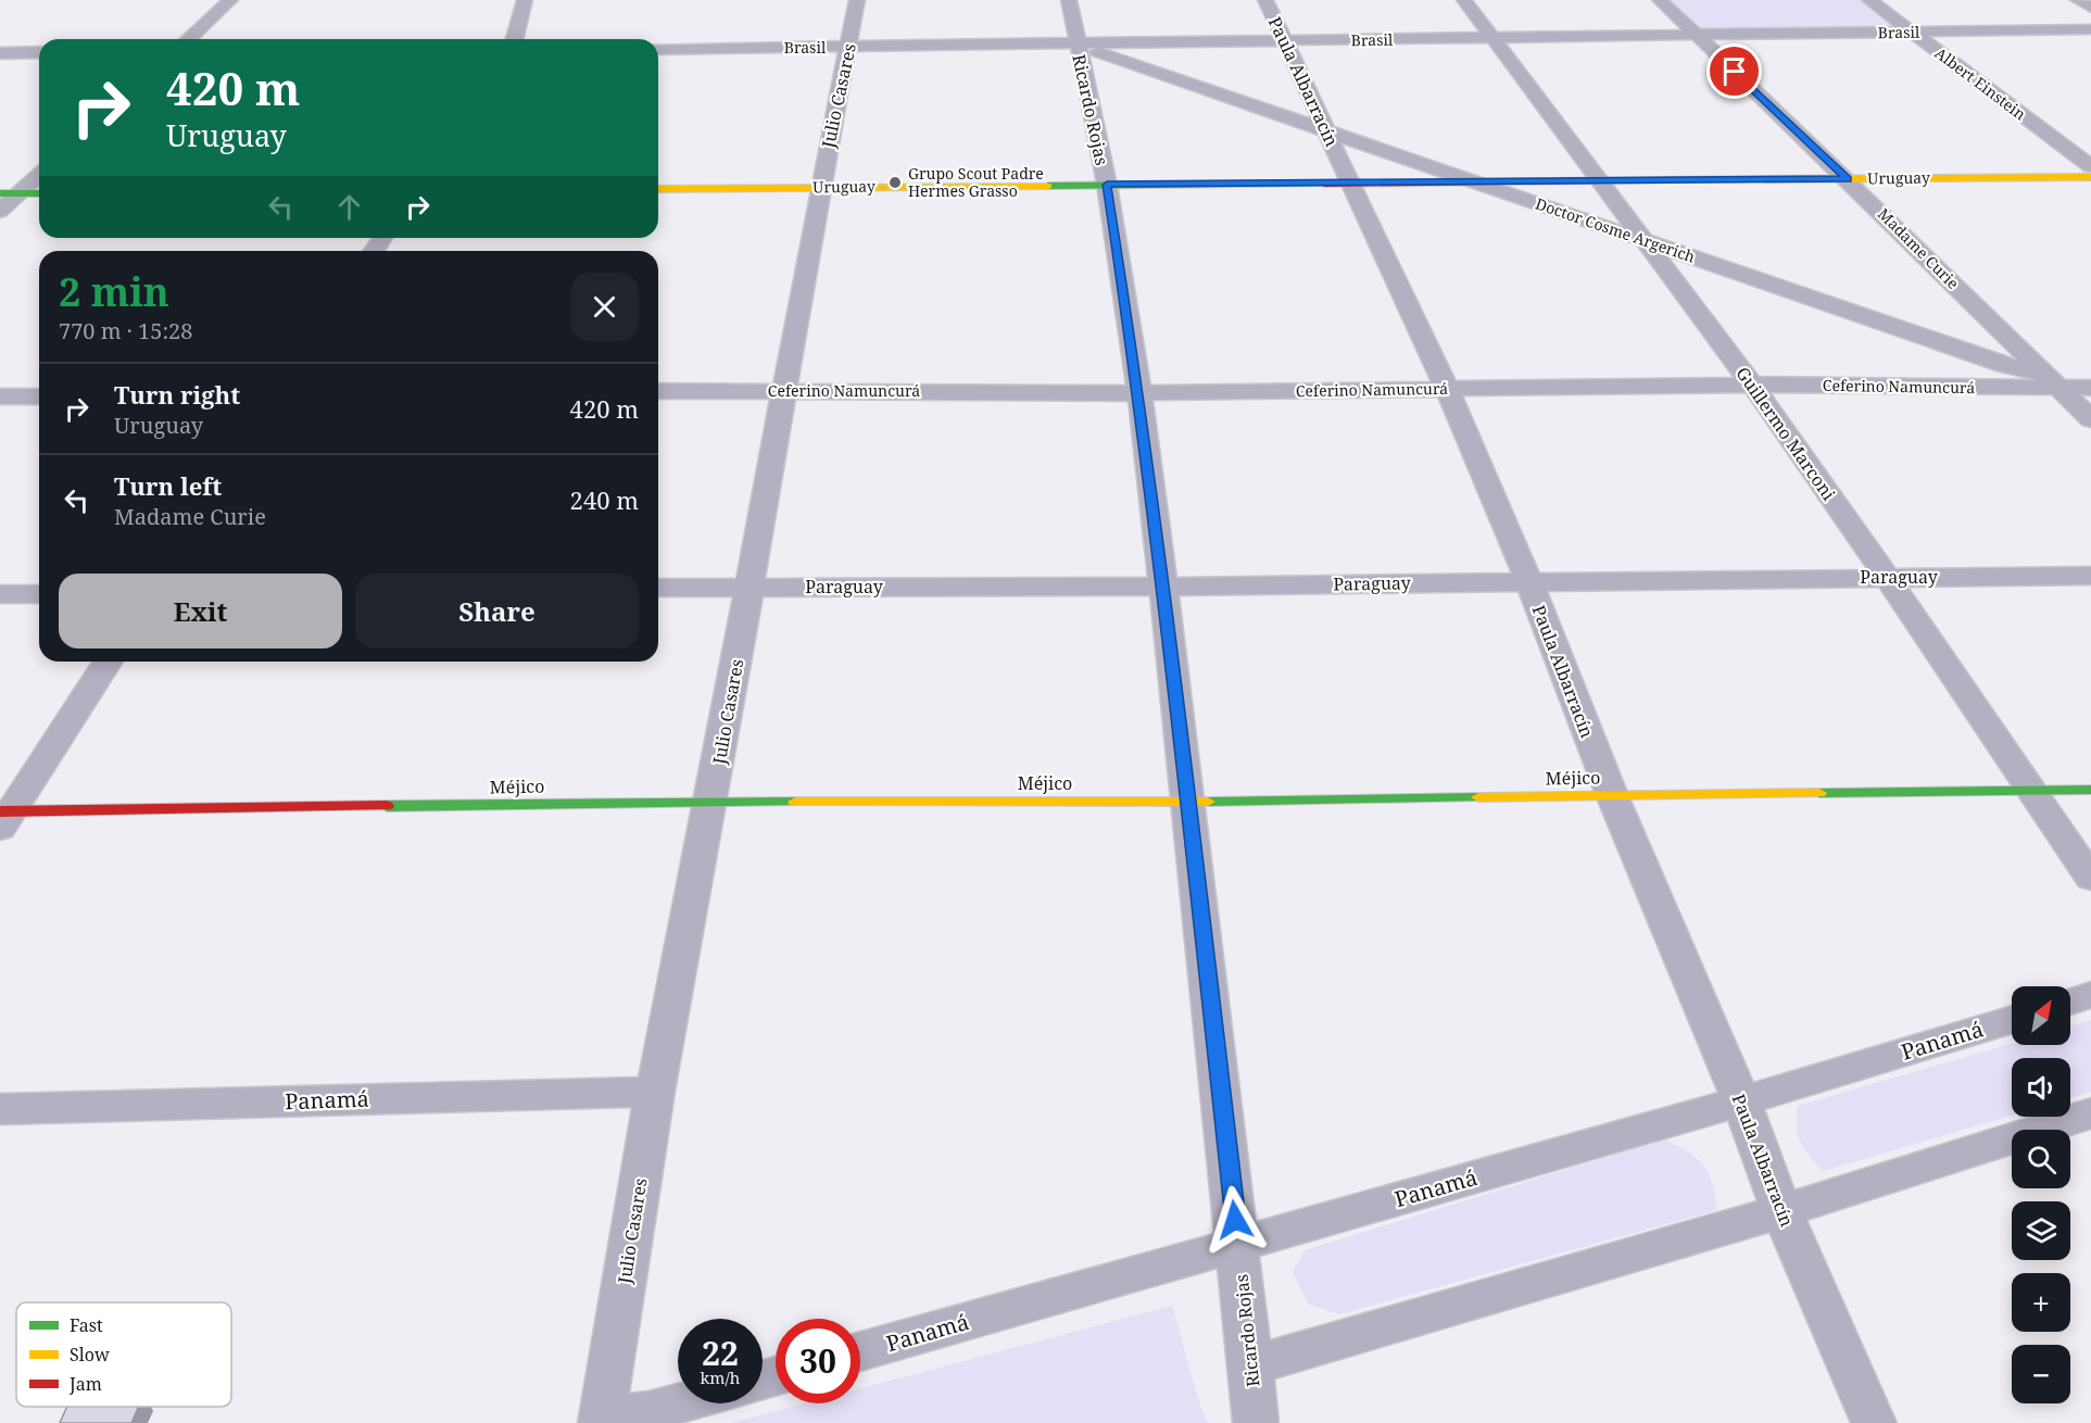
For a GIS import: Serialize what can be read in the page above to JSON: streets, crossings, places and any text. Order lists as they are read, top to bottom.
{
  "streets": {
    "street": [
      "Brasil",
      "Paula Albarracín",
      "Albert Einstein",
      "Julio Casares",
      "Ricardo Rojas",
      "Uruguay",
      "Doctor Cosme Argerich",
      "Madame Curie",
      "Ceferino Namuncurá",
      "Guillermo Marconi",
      "Paraguay",
      "Méjico",
      "Panamá"
    ]
  },
  "crossings": [
    ["Brasil", "Paula Albarracín"],
    ["Brasil", "Albert Einstein"],
    ["Brasil", "Julio Casares"],
    ["Brasil", "Ricardo Rojas"],
    ["Brasil", "Doctor Cosme Argerich"],
    ["Brasil", "Madame Curie"],
    ["Brasil", "Guillermo Marconi"],
    ["Paula Albarracín", "Uruguay"],
    ["Paula Albarracín", "Doctor Cosme Argerich"],
    ["Paula Albarracín", "Ceferino Namuncurá"],
    ["Paula Albarracín", "Paraguay"],
    ["Paula Albarracín", "Méjico"],
    ["Paula Albarracín", "Panamá"],
    ["Julio Casares", "Uruguay"],
    ["Julio Casares", "Ceferino Namuncurá"],
    ["Julio Casares", "Paraguay"],
    ["Julio Casares", "Méjico"],
    ["Julio Casares", "Panamá"],
    ["Ricardo Rojas", "Uruguay"],
    ["Ricardo Rojas", "Doctor Cosme Argerich"],
    ["Ricardo Rojas", "Ceferino Namuncurá"],
    ["Ricardo Rojas", "Paraguay"],
    ["Ricardo Rojas", "Méjico"],
    ["Ricardo Rojas", "Panamá"],
    ["Uruguay", "Doctor Cosme Argerich"],
    ["Uruguay", "Madame Curie"],
    ["Uruguay", "Guillermo Marconi"],
    ["Doctor Cosme Argerich", "Madame Curie"],
    ["Doctor Cosme Argerich", "Ceferino Namuncurá"],
    ["Doctor Cosme Argerich", "Guillermo Marconi"],
    ["Madame Curie", "Ceferino Namuncurá"],
    ["Ceferino Namuncurá", "Guillermo Marconi"],
    ["Guillermo Marconi", "Paraguay"],
    ["Guillermo Marconi", "Méjico"]
  ],
  "places": ["Grupo Scout Padre Hermes Grasso"],
  "legend": ["Fast", "Slow", "Jam"],
  "north": "top right",
  "page": {
    "turn": ["420 m", "Uruguay"],
    "heading": ["2 min", "770 m · 15:28"],
    "list": [
      {
        "name": "Turn right",
        "note": "Uruguay",
        "value": "420 m"
      },
      {
        "name": "Turn left",
        "note": "Madame Curie",
        "value": "240 m"
      }
    ],
    "buttons": ["Exit", "Share"],
    "map_buttons": ["+", "−"],
    "speed": "22 km/h",
    "limit": "30"
  }
}
